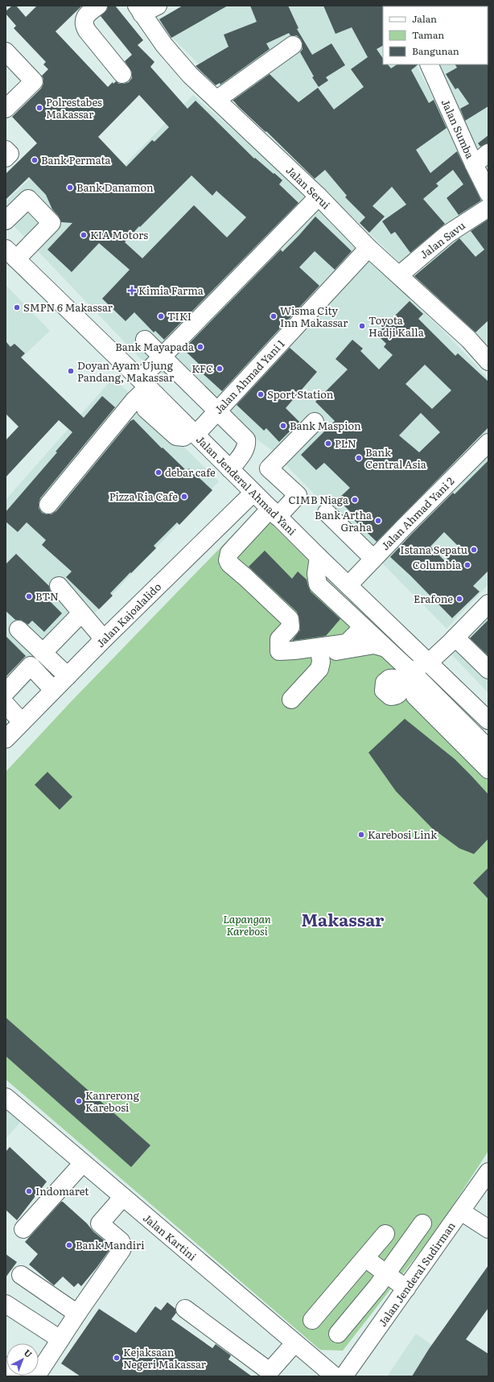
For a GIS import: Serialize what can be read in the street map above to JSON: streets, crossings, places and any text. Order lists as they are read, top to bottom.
{
  "streets": {
    "main road": [
      "Jalan Sumba",
      "Jalan Serui",
      "Jalan Savu",
      "Jalan Ahmad Yani 1",
      "Jalan Jenderal Ahmad Yani",
      "Jalan Ahmad Yani 2",
      "Jalan Kajoalalido",
      "Jalan Kartini",
      "Jalan Jenderal Sudirman"
    ]
  },
  "crossings": [
    ["Jalan Serui", "Jalan Savu"],
    ["Jalan Serui", "Jalan Ahmad Yani 1"],
    ["Jalan Ahmad Yani 1", "Jalan Jenderal Ahmad Yani"],
    ["Jalan Jenderal Ahmad Yani", "Jalan Ahmad Yani 2"],
    ["Jalan Jenderal Ahmad Yani", "Jalan Kajoalalido"]
  ],
  "districts": ["Makassar"],
  "parks": ["Lapangan Karebosi"],
  "places": {
    "other": [
      "Polrestabes Makassar",
      "Bank Permata",
      "Bank Danamon",
      "KIA Motors",
      "SMPN 6 Makassar",
      "TIKI",
      "Wisma City Inn Makassar",
      "Toyota Hadji Kalla",
      "Bank Mayapada",
      "KFC",
      "Doyan Ayam Ujung Pandang, Makassar",
      "Sport Station",
      "Bank Maspion",
      "PLN",
      "Bank Central Asia",
      "debar cafe",
      "Pizza Ria Cafe",
      "CIMB Niaga",
      "Bank Artha Graha",
      "Istana Sepatu",
      "Columbia",
      "BTN",
      "Erafone",
      "Karebosi Link",
      "Kanrerong Karebosi",
      "Indomaret",
      "Bank Mandiri",
      "Kejaksaan Negeri Makassar"
    ],
    "health": ["Kimia Farma"]
  },
  "legend": ["Jalan", "Taman", "Bangunan"],
  "north": "top right"
}
